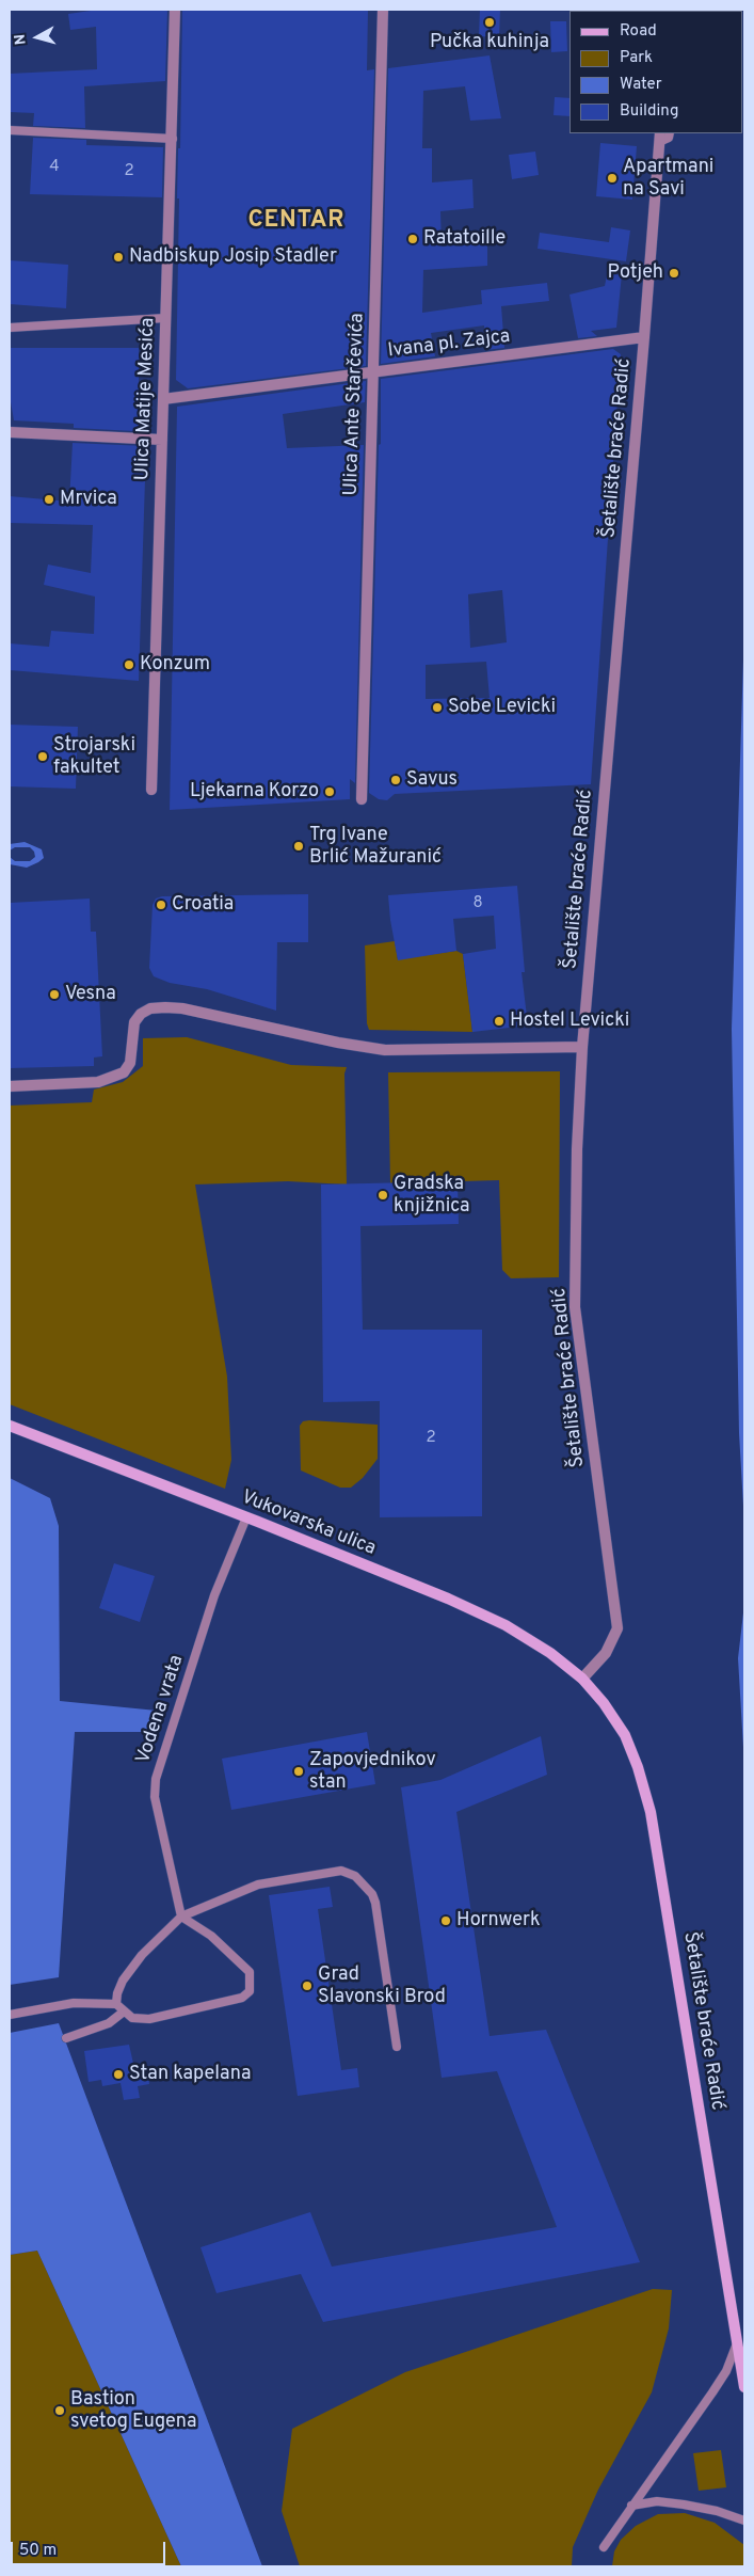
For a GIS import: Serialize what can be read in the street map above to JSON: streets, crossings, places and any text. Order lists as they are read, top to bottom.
{
  "streets": {
    "main road": ["Šetalište braće Radić", "Vukovarska ulica"],
    "street": ["Ivana pl. Zajca", "Ulica Matije Mesića", "Ulica Ante Starčevića"],
    "lane": ["Vodena vrata"]
  },
  "crossings": [
    ["Ivana pl. Zajca", "Ulica Matije Mesića"],
    ["Ivana pl. Zajca", "Ulica Ante Starčevića"],
    ["Ivana pl. Zajca", "Šetalište braće Radić"],
    ["Šetalište braće Radić", "Vukovarska ulica"],
    ["Vukovarska ulica", "Vodena vrata"]
  ],
  "districts": ["CENTAR"],
  "places": [
    "Pučka kuhinja",
    "Apartmani na Savi",
    "Ratatoille",
    "Nadbiskup Josip Stadler",
    "Potjeh",
    "Mrvica",
    "Konzum",
    "Sobe Levicki",
    "Strojarski fakultet",
    "Savus",
    "Ljekarna Korzo",
    "Trg Ivane Brlić Mažuranić",
    "Croatia",
    "Vesna",
    "Hostel Levicki",
    "Gradska knjižnica",
    "Zapovjednikov stan",
    "Hornwerk",
    "Grad Slavonski Brod",
    "Stan kapelana",
    "Bastion svetog Eugena"
  ],
  "house_numbers": [
    "4",
    "2",
    "8",
    "2"
  ],
  "legend": [
    "Road",
    "Park",
    "Water",
    "Building"
  ],
  "scale_bar": "50 m",
  "north": "left"
}
